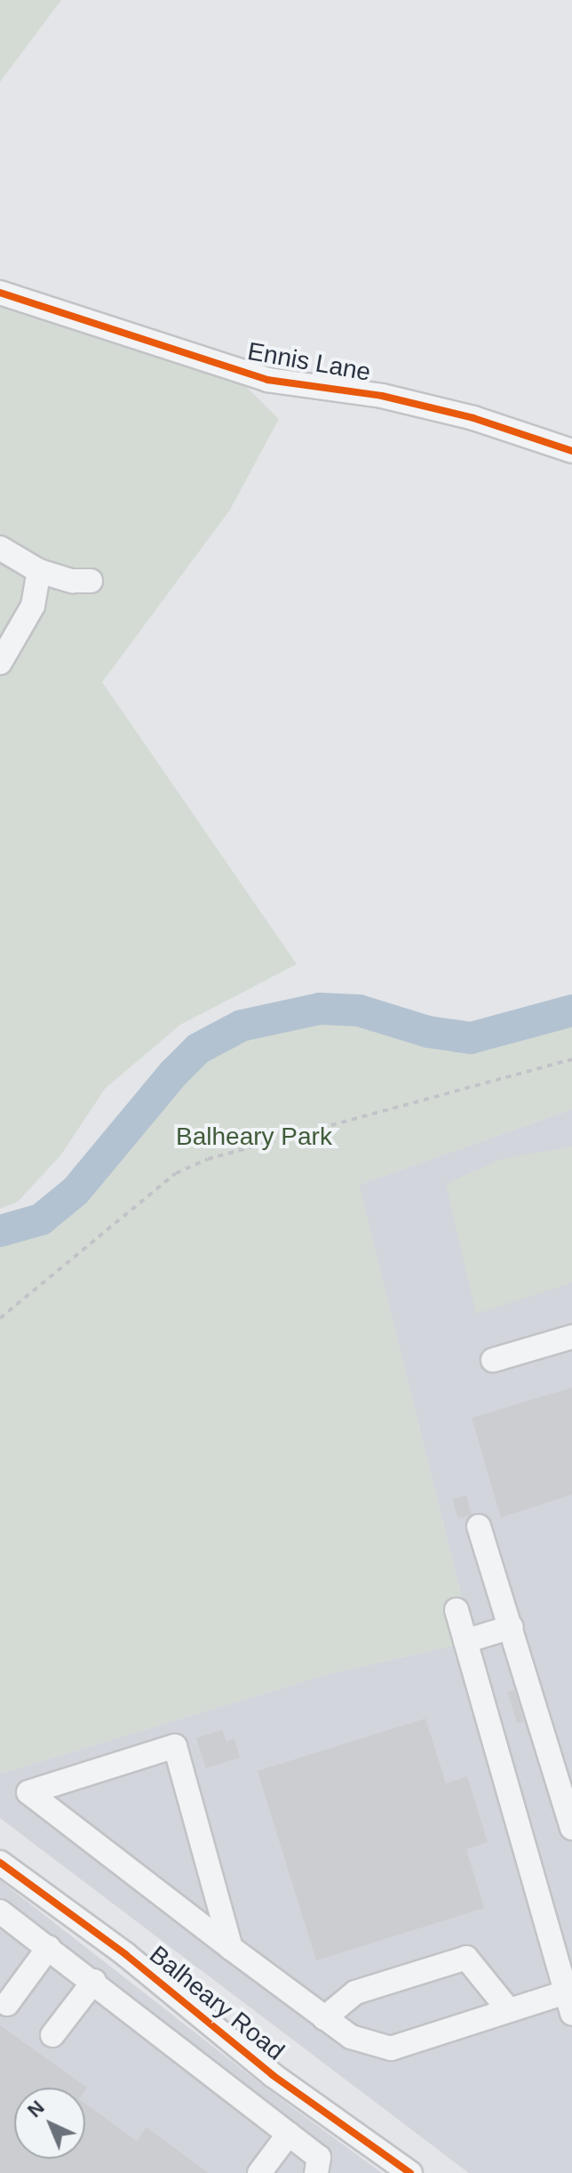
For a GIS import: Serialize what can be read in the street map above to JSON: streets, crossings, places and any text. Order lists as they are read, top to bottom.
{
  "streets": {
    "street": ["Ennis Lane", "Balheary Road"]
  },
  "parks": ["Balheary Park"],
  "north": "top left"
}
